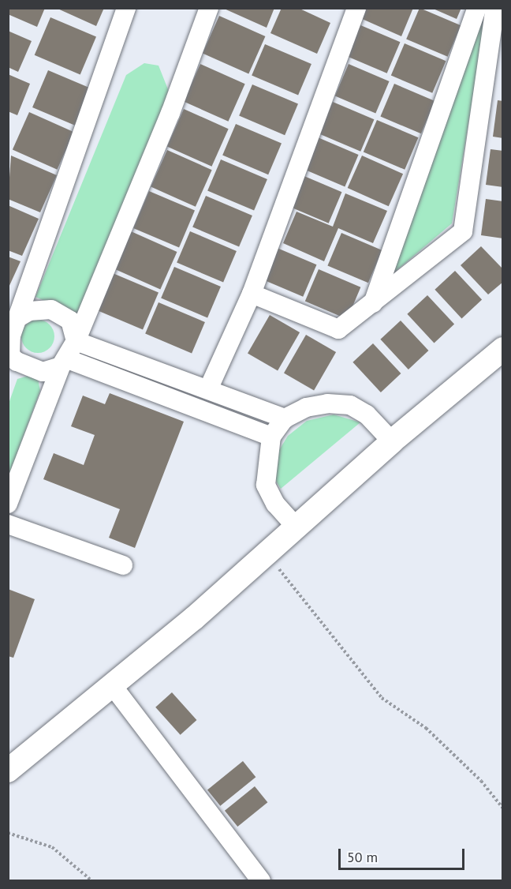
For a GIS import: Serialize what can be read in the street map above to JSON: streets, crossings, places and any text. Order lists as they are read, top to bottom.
{
  "scale_bar": "50 m"
}
